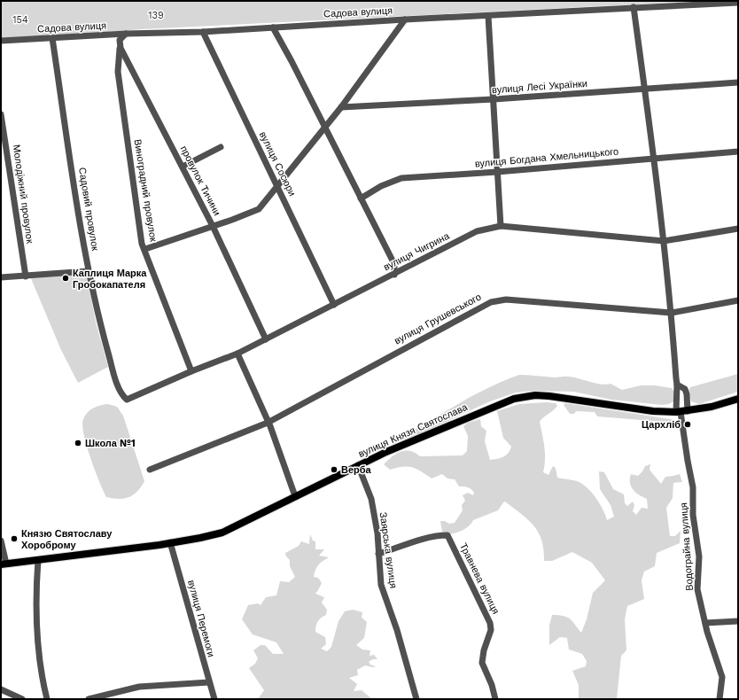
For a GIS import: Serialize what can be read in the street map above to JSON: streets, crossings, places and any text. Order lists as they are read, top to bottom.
{
  "streets": {
    "main road": ["вулиця Князя Святослава"],
    "street": [
      "Садова вулиця",
      "вулиця Лесі Українки",
      "вулиця Богдана Хмельницького",
      "вулиця Сосюри",
      "провулок Тичини",
      "Виноградний провулок",
      "Молодіжний провулок",
      "Садовий провулок",
      "вулиця Чигрина",
      "вулиця Грушевського",
      "Водограйна вулиця",
      "Заярська вулиця",
      "Травнева вулиця",
      "вулиця Перемоги"
    ]
  },
  "crossings": [
    ["Садова вулиця", "вулиця Сосюри"],
    ["Садова вулиця", "Садовий провулок"],
    ["вулиця Сосюри", "вулиця Чигрина"],
    ["провулок Тичини", "Виноградний провулок"],
    ["провулок Тичини", "вулиця Чигрина"],
    ["Виноградний провулок", "вулиця Чигрина"],
    ["Садовий провулок", "вулиця Чигрина"],
    ["вулиця Князя Святослава", "Водограйна вулиця"],
    ["вулиця Князя Святослава", "Заярська вулиця"],
    ["вулиця Князя Святослава", "вулиця Перемоги"],
    ["Заярська вулиця", "Травнева вулиця"]
  ],
  "parks": ["139", "154"],
  "places": [
    "Каплиця Марка Гробокапателя",
    "Цархліб",
    "Школа №1",
    "Верба",
    "Князю Святославу Хороброму"
  ]
}
